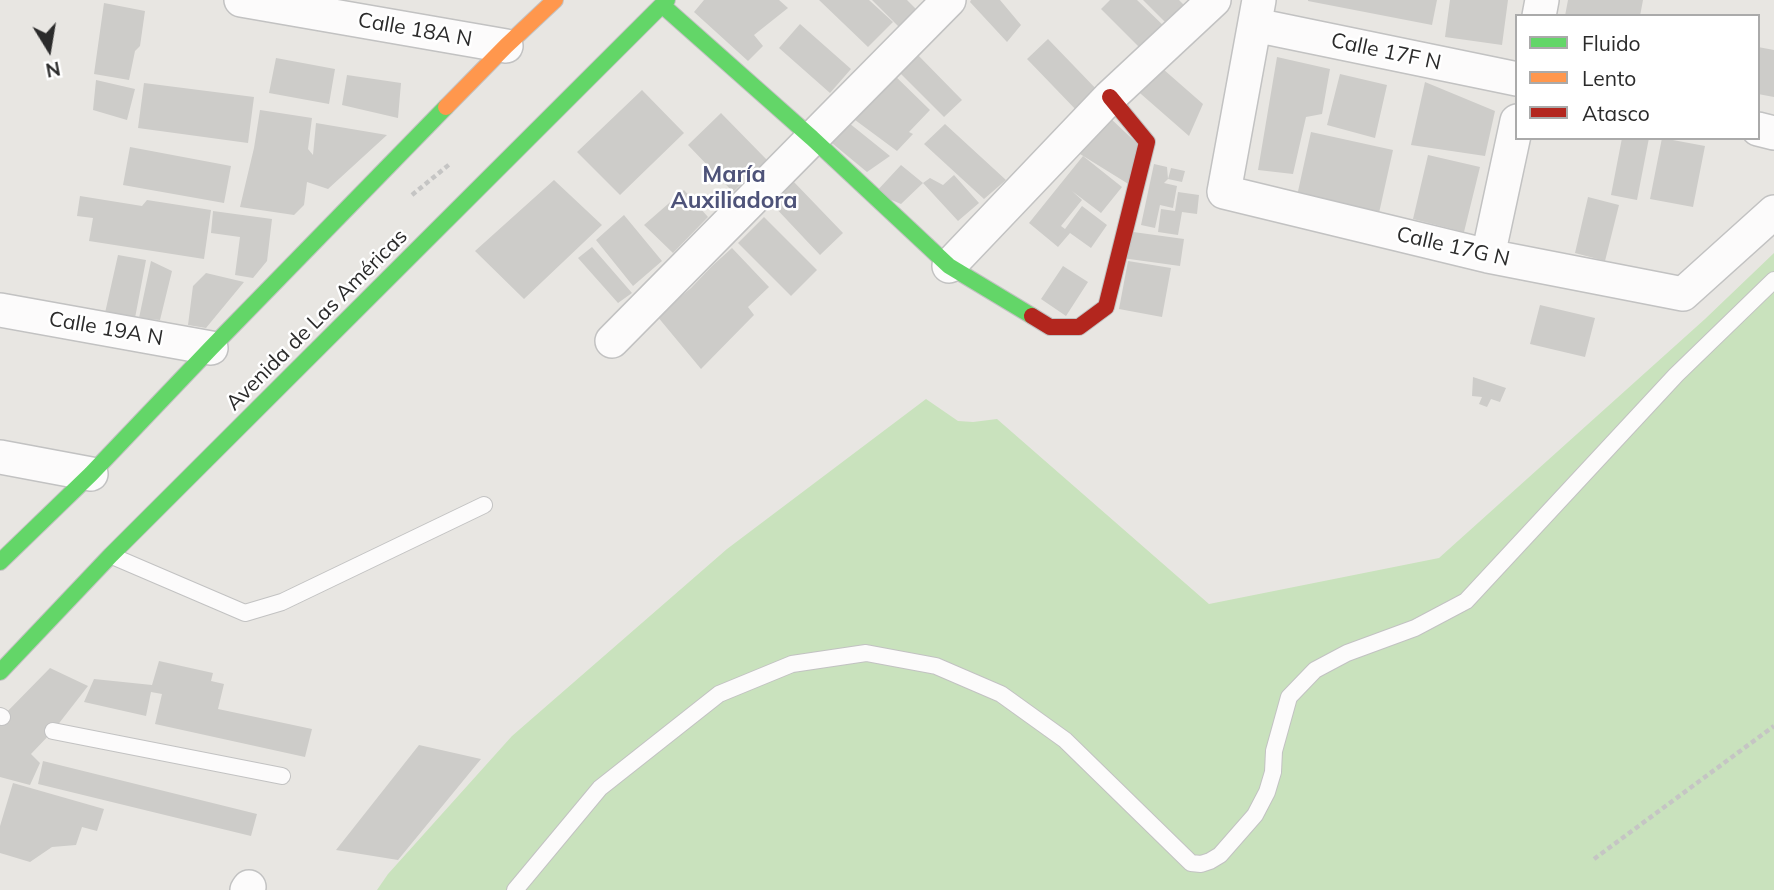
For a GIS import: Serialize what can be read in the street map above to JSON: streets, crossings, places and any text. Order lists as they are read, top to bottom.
{
  "streets": {
    "main road": ["Avenida de Las Américas"],
    "street": [
      "Calle 18A N",
      "Calle 17F N",
      "Calle 17G N",
      "Calle 19A N"
    ]
  },
  "crossings": [
    ["Calle 17F N", "Calle 17G N"]
  ],
  "districts": ["María Auxiliadora"],
  "legend": ["Fluido", "Lento", "Atasco"],
  "north": "bottom"
}
